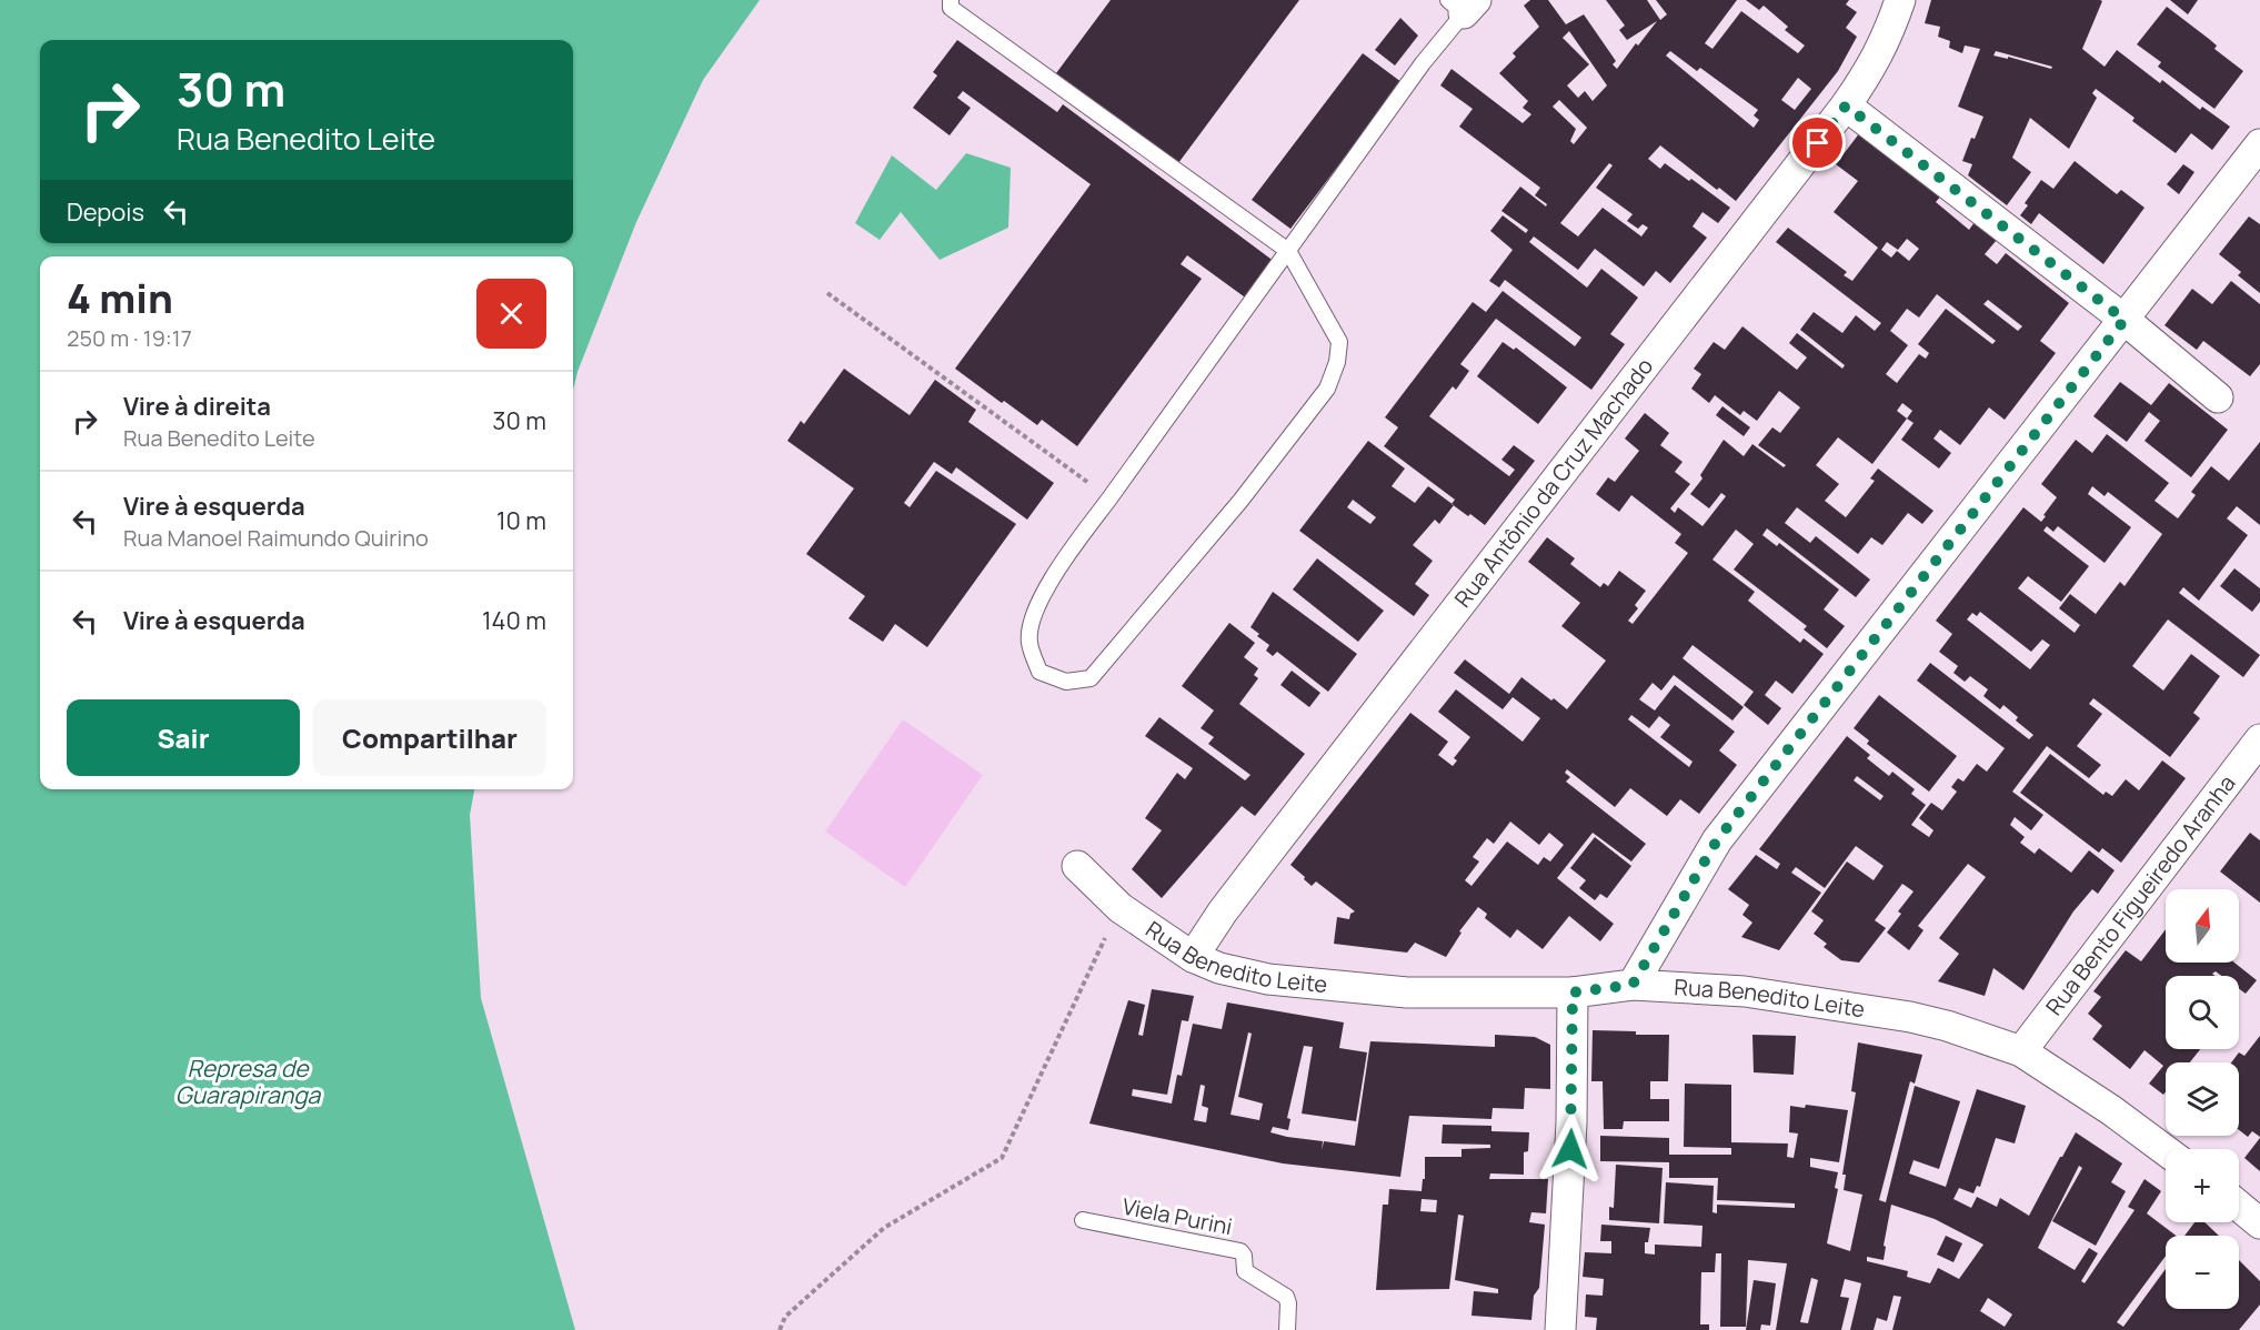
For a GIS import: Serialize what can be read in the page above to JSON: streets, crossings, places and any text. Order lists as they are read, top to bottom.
{
  "streets": {
    "street": ["Rua Antônio da Cruz Machado", "Rua Bento Figueiredo Aranha", "Rua Benedito Leite"],
    "lane": ["Viela Purini"]
  },
  "crossings": [
    ["Rua Antônio da Cruz Machado", "Rua Benedito Leite"],
    ["Rua Bento Figueiredo Aranha", "Rua Benedito Leite"]
  ],
  "water": ["Represa de Guarapiranga"],
  "north": "top",
  "page": {
    "turn": ["30 m", "Rua Benedito Leite"],
    "then": "Depois",
    "heading": ["4 min", "250 m · 19:17"],
    "list": [
      {
        "name": "Vire à direita",
        "note": "Rua Benedito Leite",
        "value": "30 m"
      },
      {
        "name": "Vire à esquerda",
        "note": "Rua Manoel Raimundo Quirino",
        "value": "10 m"
      },
      {
        "name": "Vire à esquerda",
        "value": "140 m"
      }
    ],
    "buttons": ["Sair", "Compartilhar"],
    "map_buttons": ["+", "−"]
  }
}
